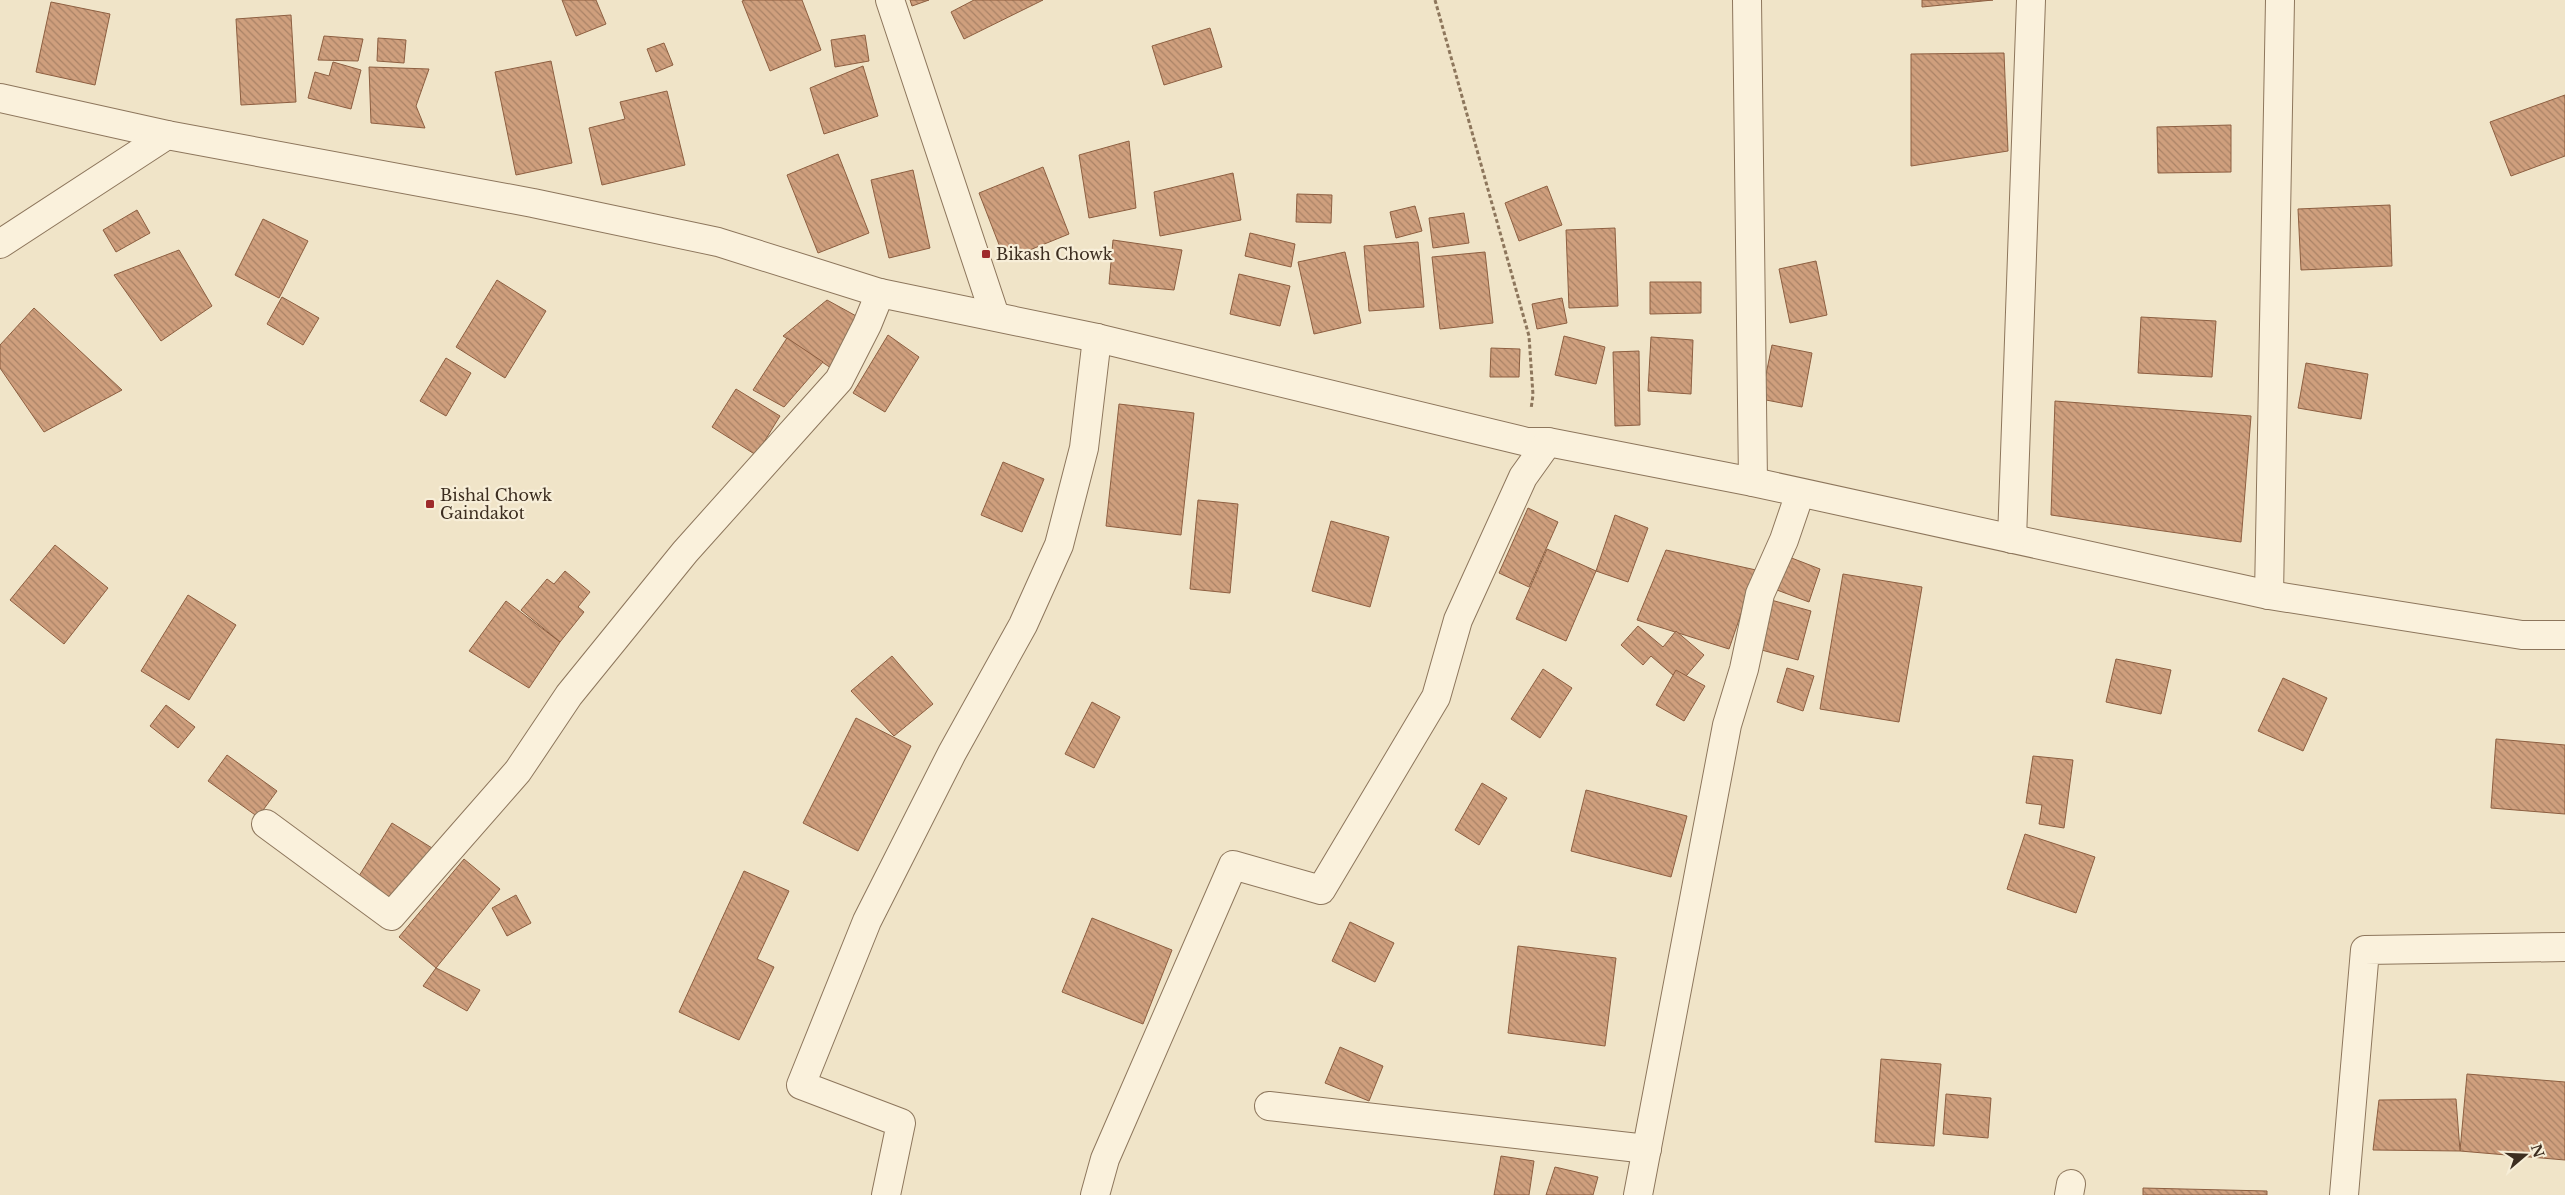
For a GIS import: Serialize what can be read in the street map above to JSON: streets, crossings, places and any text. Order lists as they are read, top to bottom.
{
  "places": {
    "transit": ["Bikash Chowk", "Bishal Chowk Gaindakot"]
  },
  "north": "right"
}
